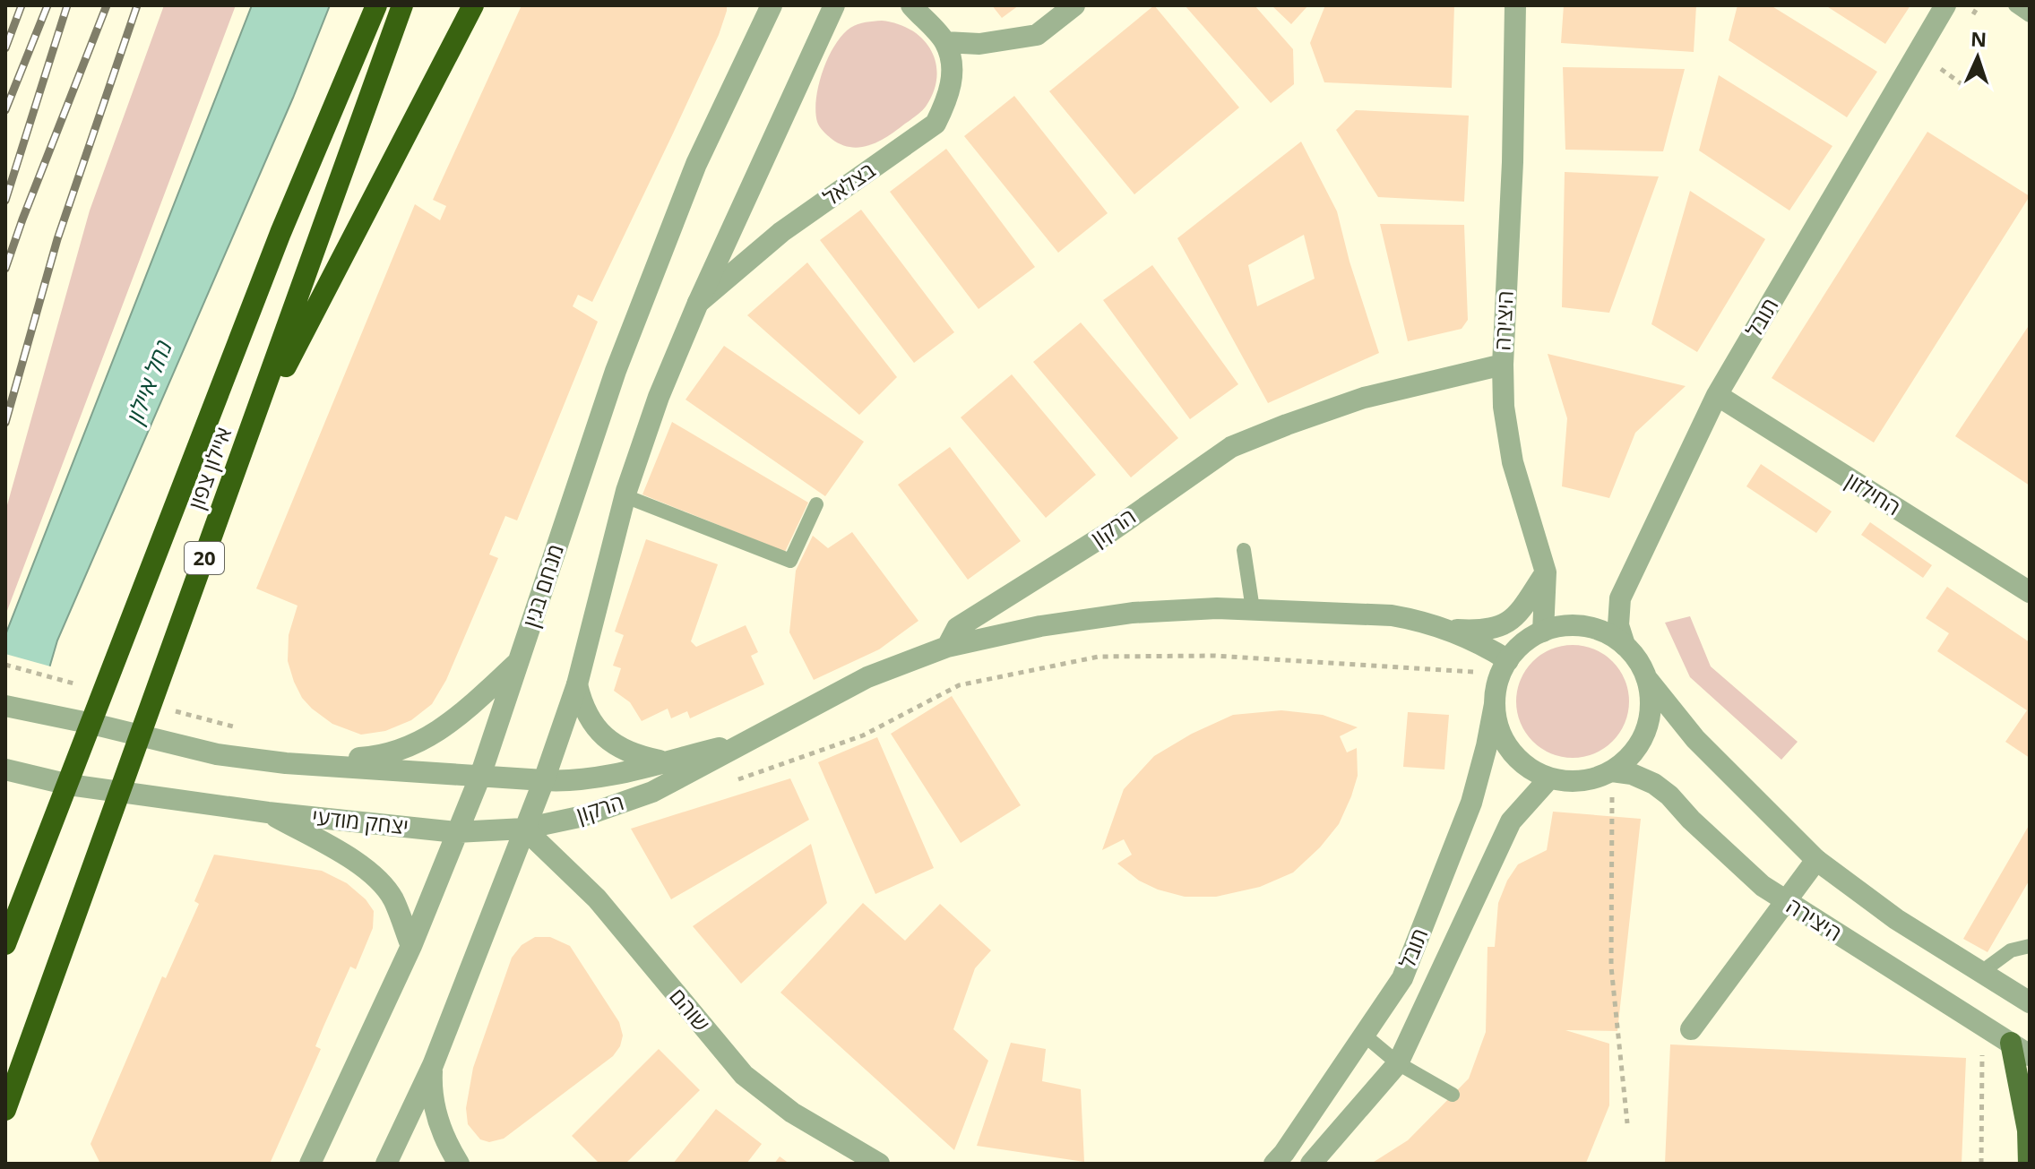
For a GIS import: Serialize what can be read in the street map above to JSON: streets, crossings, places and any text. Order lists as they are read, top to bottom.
{
  "streets": {
    "highway": ["איילון צפון", "20"],
    "street": [
      "בצלאל",
      "תובל",
      "היצירה",
      "החילזון",
      "הרקון",
      "מנחם בגין",
      "יצחק מודעי",
      "שוהם"
    ]
  },
  "crossings": [
    ["תובל", "היצירה"],
    ["תובל", "החילזון"],
    ["היצירה", "הרקון"],
    ["הרקון", "יצחק מודעי"],
    ["הרקון", "שוהם"],
    ["מנחם בגין", "יצחק מודעי"],
    ["יצחק מודעי", "שוהם"]
  ],
  "water": ["נחל איילון"],
  "north": "top"
}
